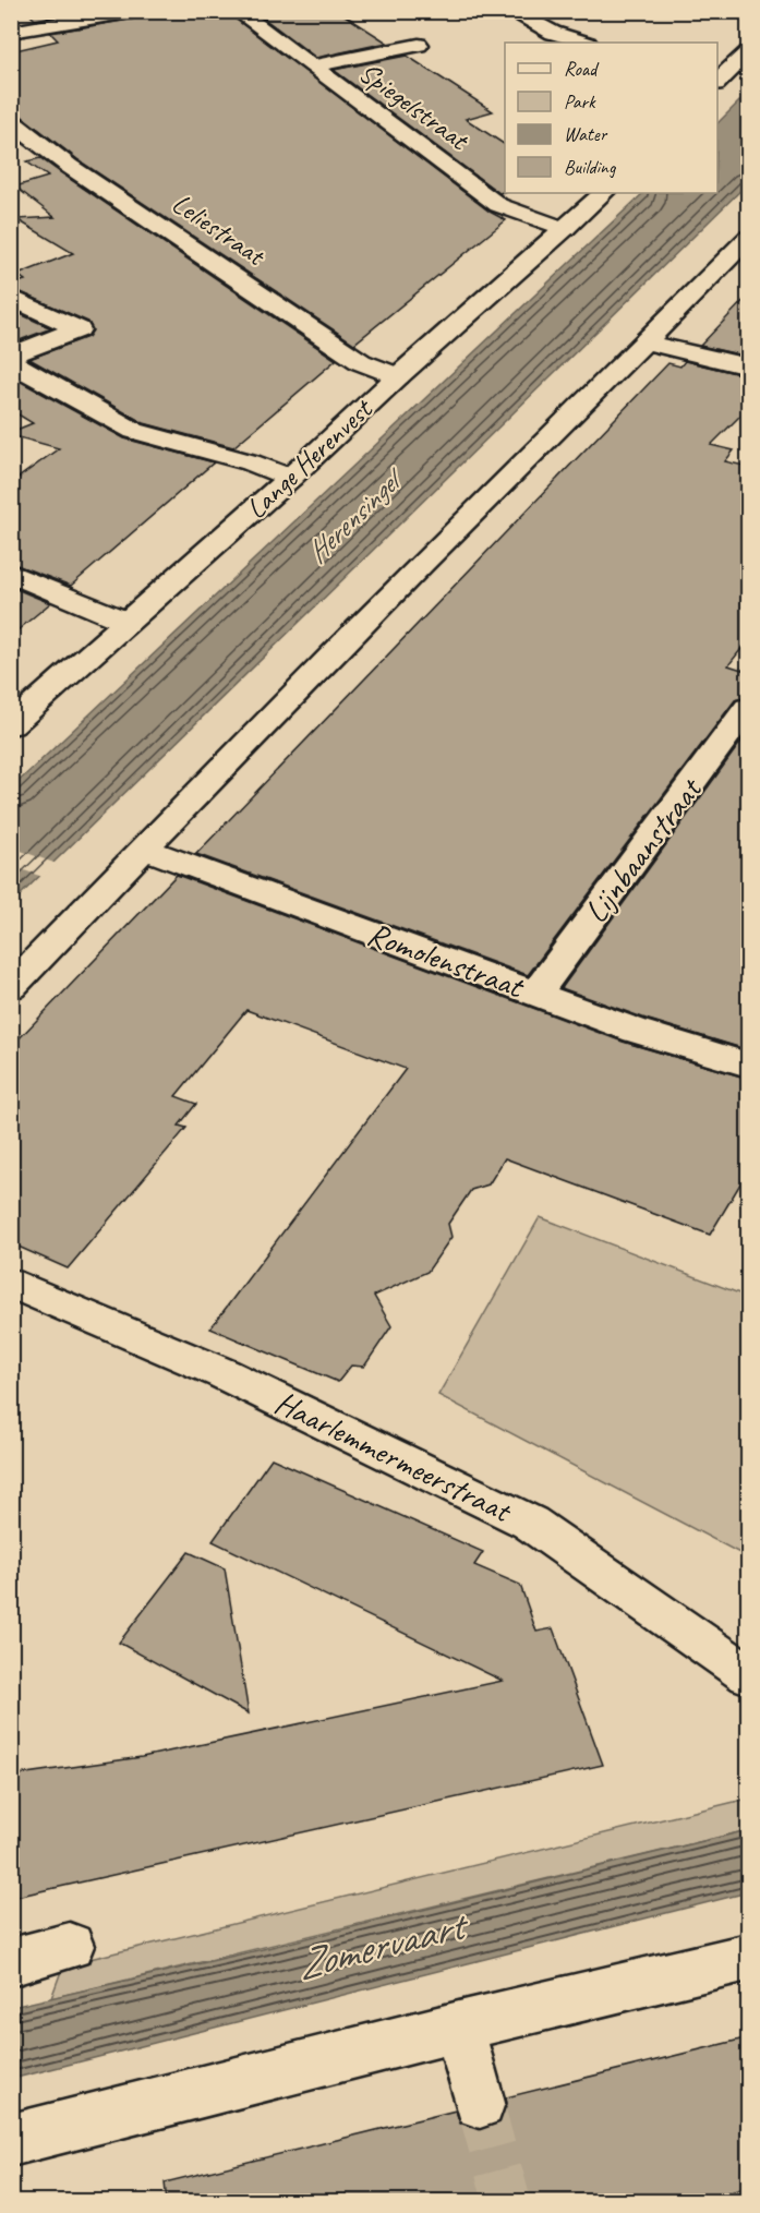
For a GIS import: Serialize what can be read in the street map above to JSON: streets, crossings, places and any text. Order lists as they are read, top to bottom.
{
  "streets": {
    "street": [
      "Spiegelstraat",
      "Leliestraat",
      "Lange Herenvest",
      "Lijnbaanstraat",
      "Romolenstraat",
      "Haarlemmermeerstraat"
    ]
  },
  "crossings": [
    ["Spiegelstraat", "Lange Herenvest"],
    ["Leliestraat", "Lange Herenvest"],
    ["Lijnbaanstraat", "Romolenstraat"]
  ],
  "water": ["Herensingel", "Zomervaart"],
  "legend": [
    "Road",
    "Park",
    "Water",
    "Building"
  ]
}
